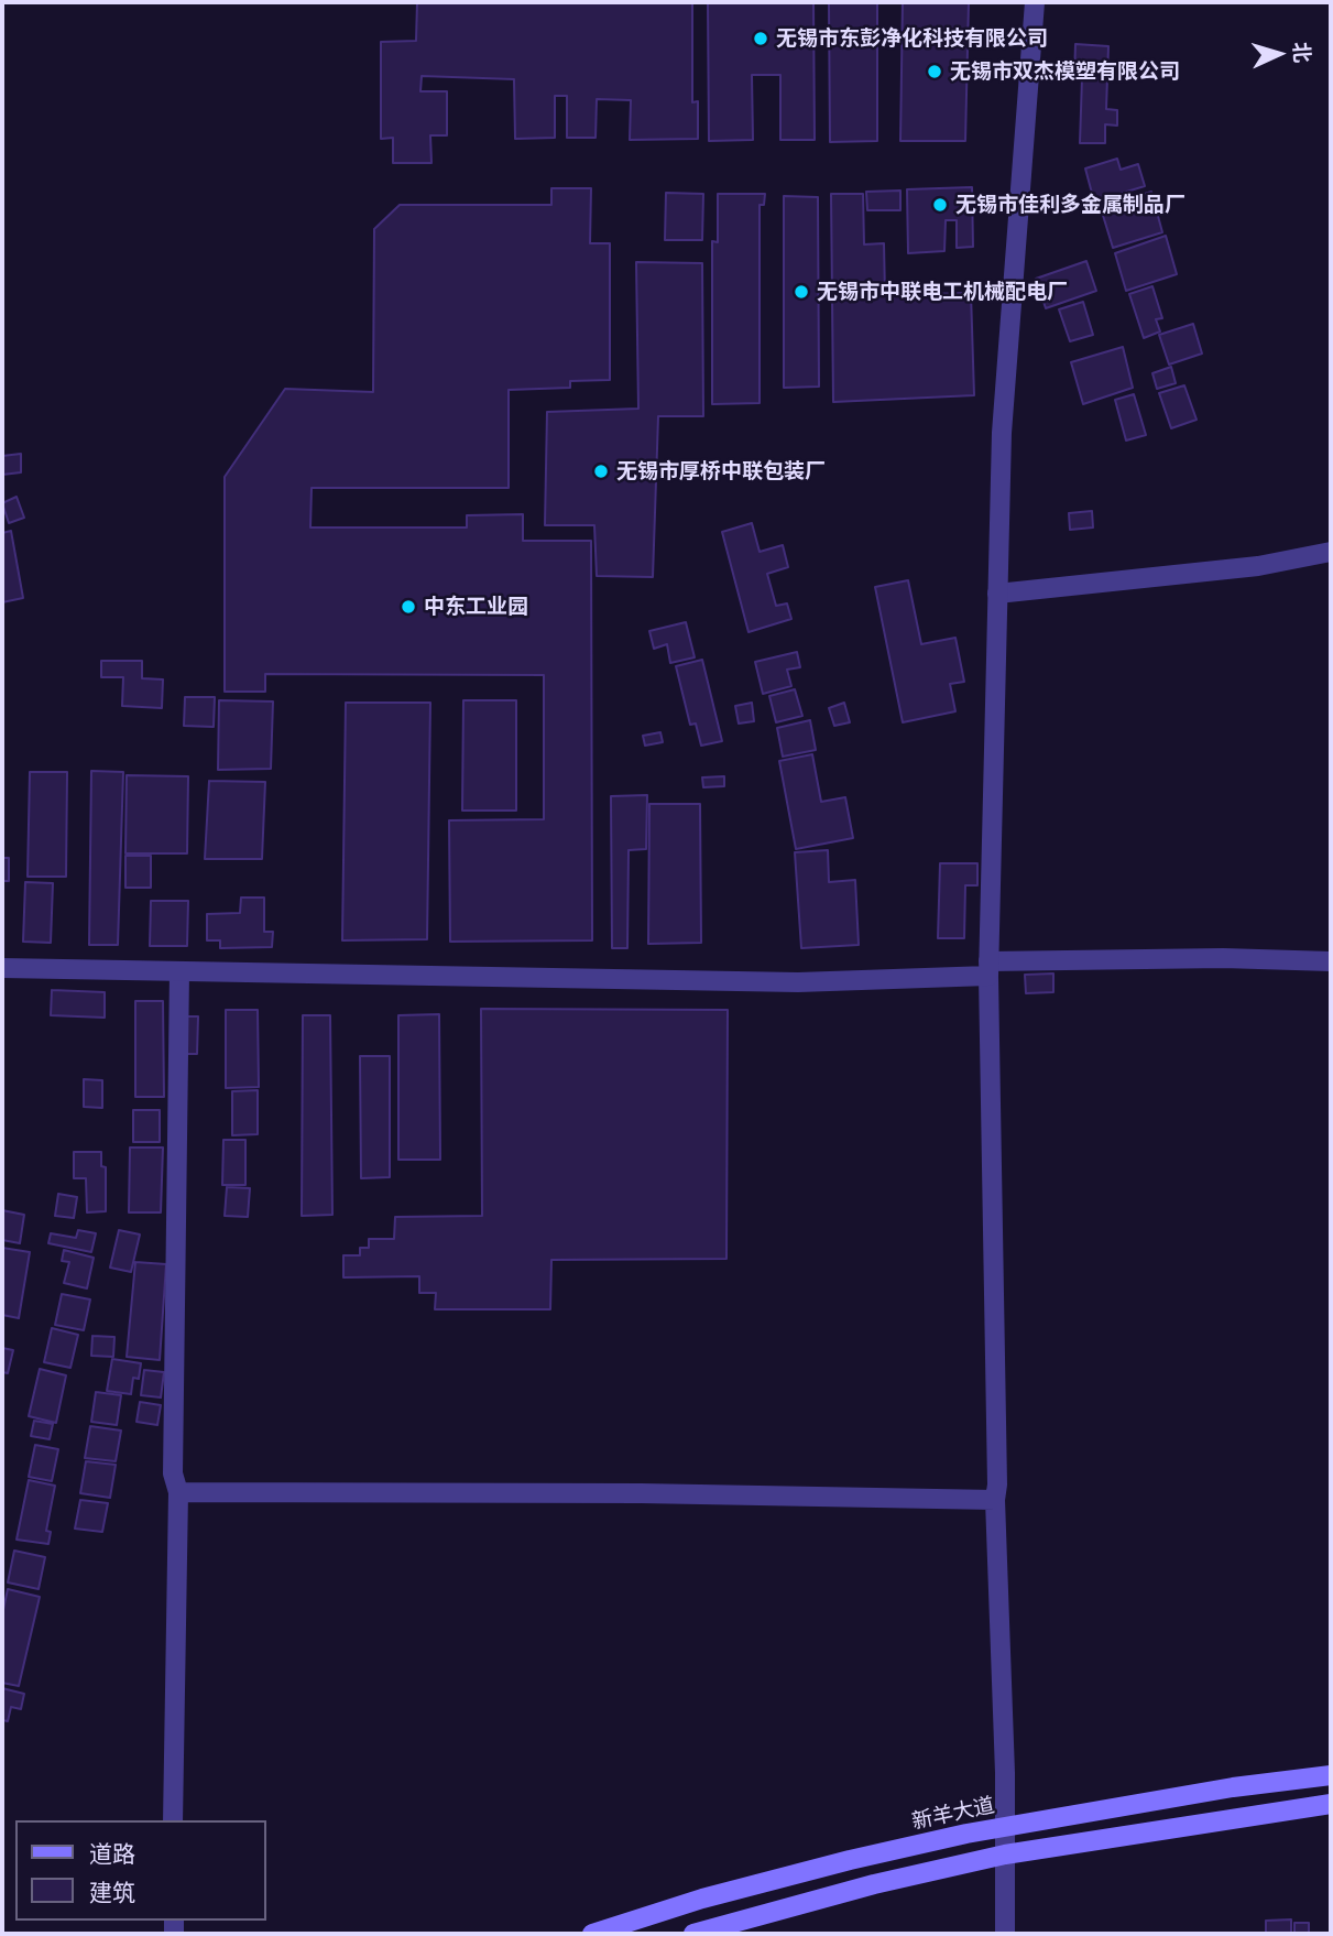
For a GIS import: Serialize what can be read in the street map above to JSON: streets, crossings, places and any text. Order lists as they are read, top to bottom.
{
  "streets": {
    "main road": ["新羊大道"]
  },
  "places": [
    "无锡市东彭净化科技有限公司",
    "无锡市双杰模塑有限公司",
    "无锡市佳利多金属制品厂",
    "无锡市中联电工机械配电厂",
    "无锡市厚桥中联包装厂",
    "中东工业园"
  ],
  "legend": ["道路", "建筑"],
  "north": "right"
}
